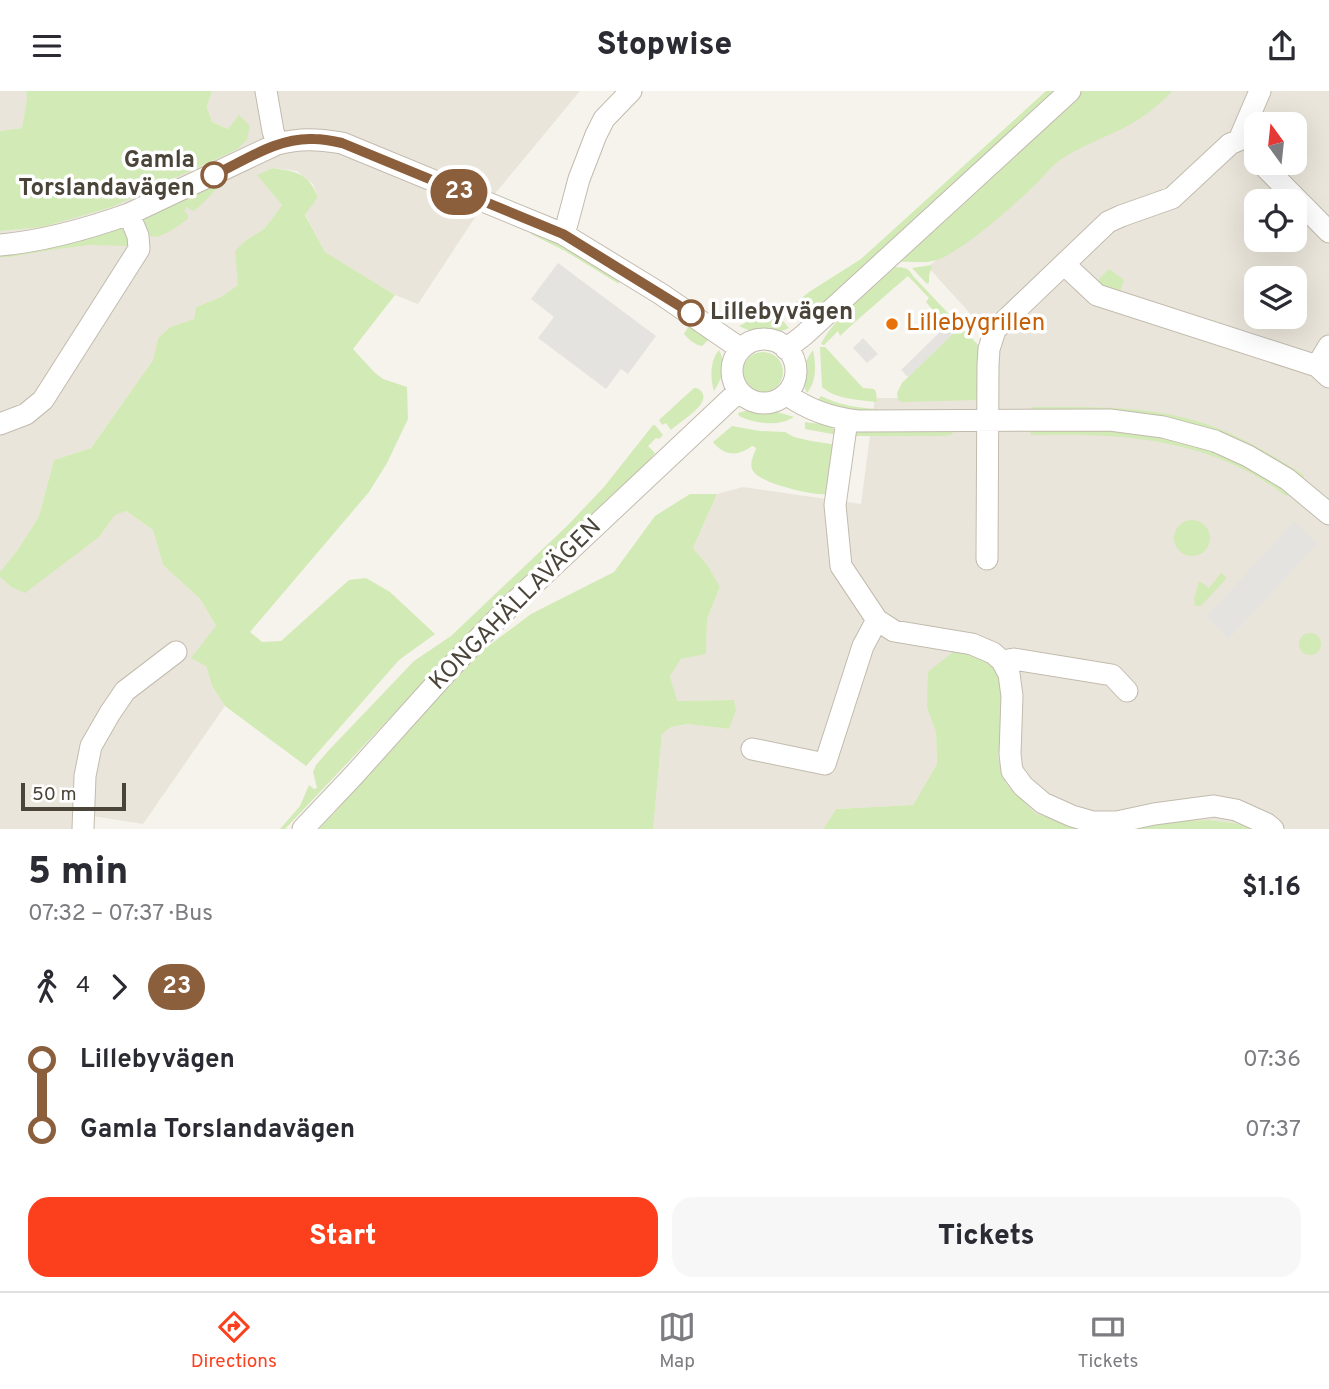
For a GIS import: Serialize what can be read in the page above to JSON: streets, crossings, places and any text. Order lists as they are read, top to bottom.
{
  "streets": {
    "street": ["KONGAHÄLLAVÄGEN"]
  },
  "places": ["Gamla Torslandavägen", "Lillebyvägen", "Lillebygrillen"],
  "lines": ["bus line 23"],
  "scale_bar": "50 m",
  "north": "top",
  "page": {
    "header": "Stopwise",
    "on_map": "23",
    "scale": "50 m",
    "heading": ["5 min", "07:32 – 07:37 · Bus", "$1.16"],
    "legs": ["4", "23"],
    "list": [
      {
        "name": "Lillebyvägen",
        "value": "07:36"
      },
      {
        "name": "Gamla Torslandavägen",
        "value": "07:37"
      }
    ],
    "buttons": ["Start", "Tickets"],
    "tabs": ["Directions", "Map", "Tickets"]
  }
}
